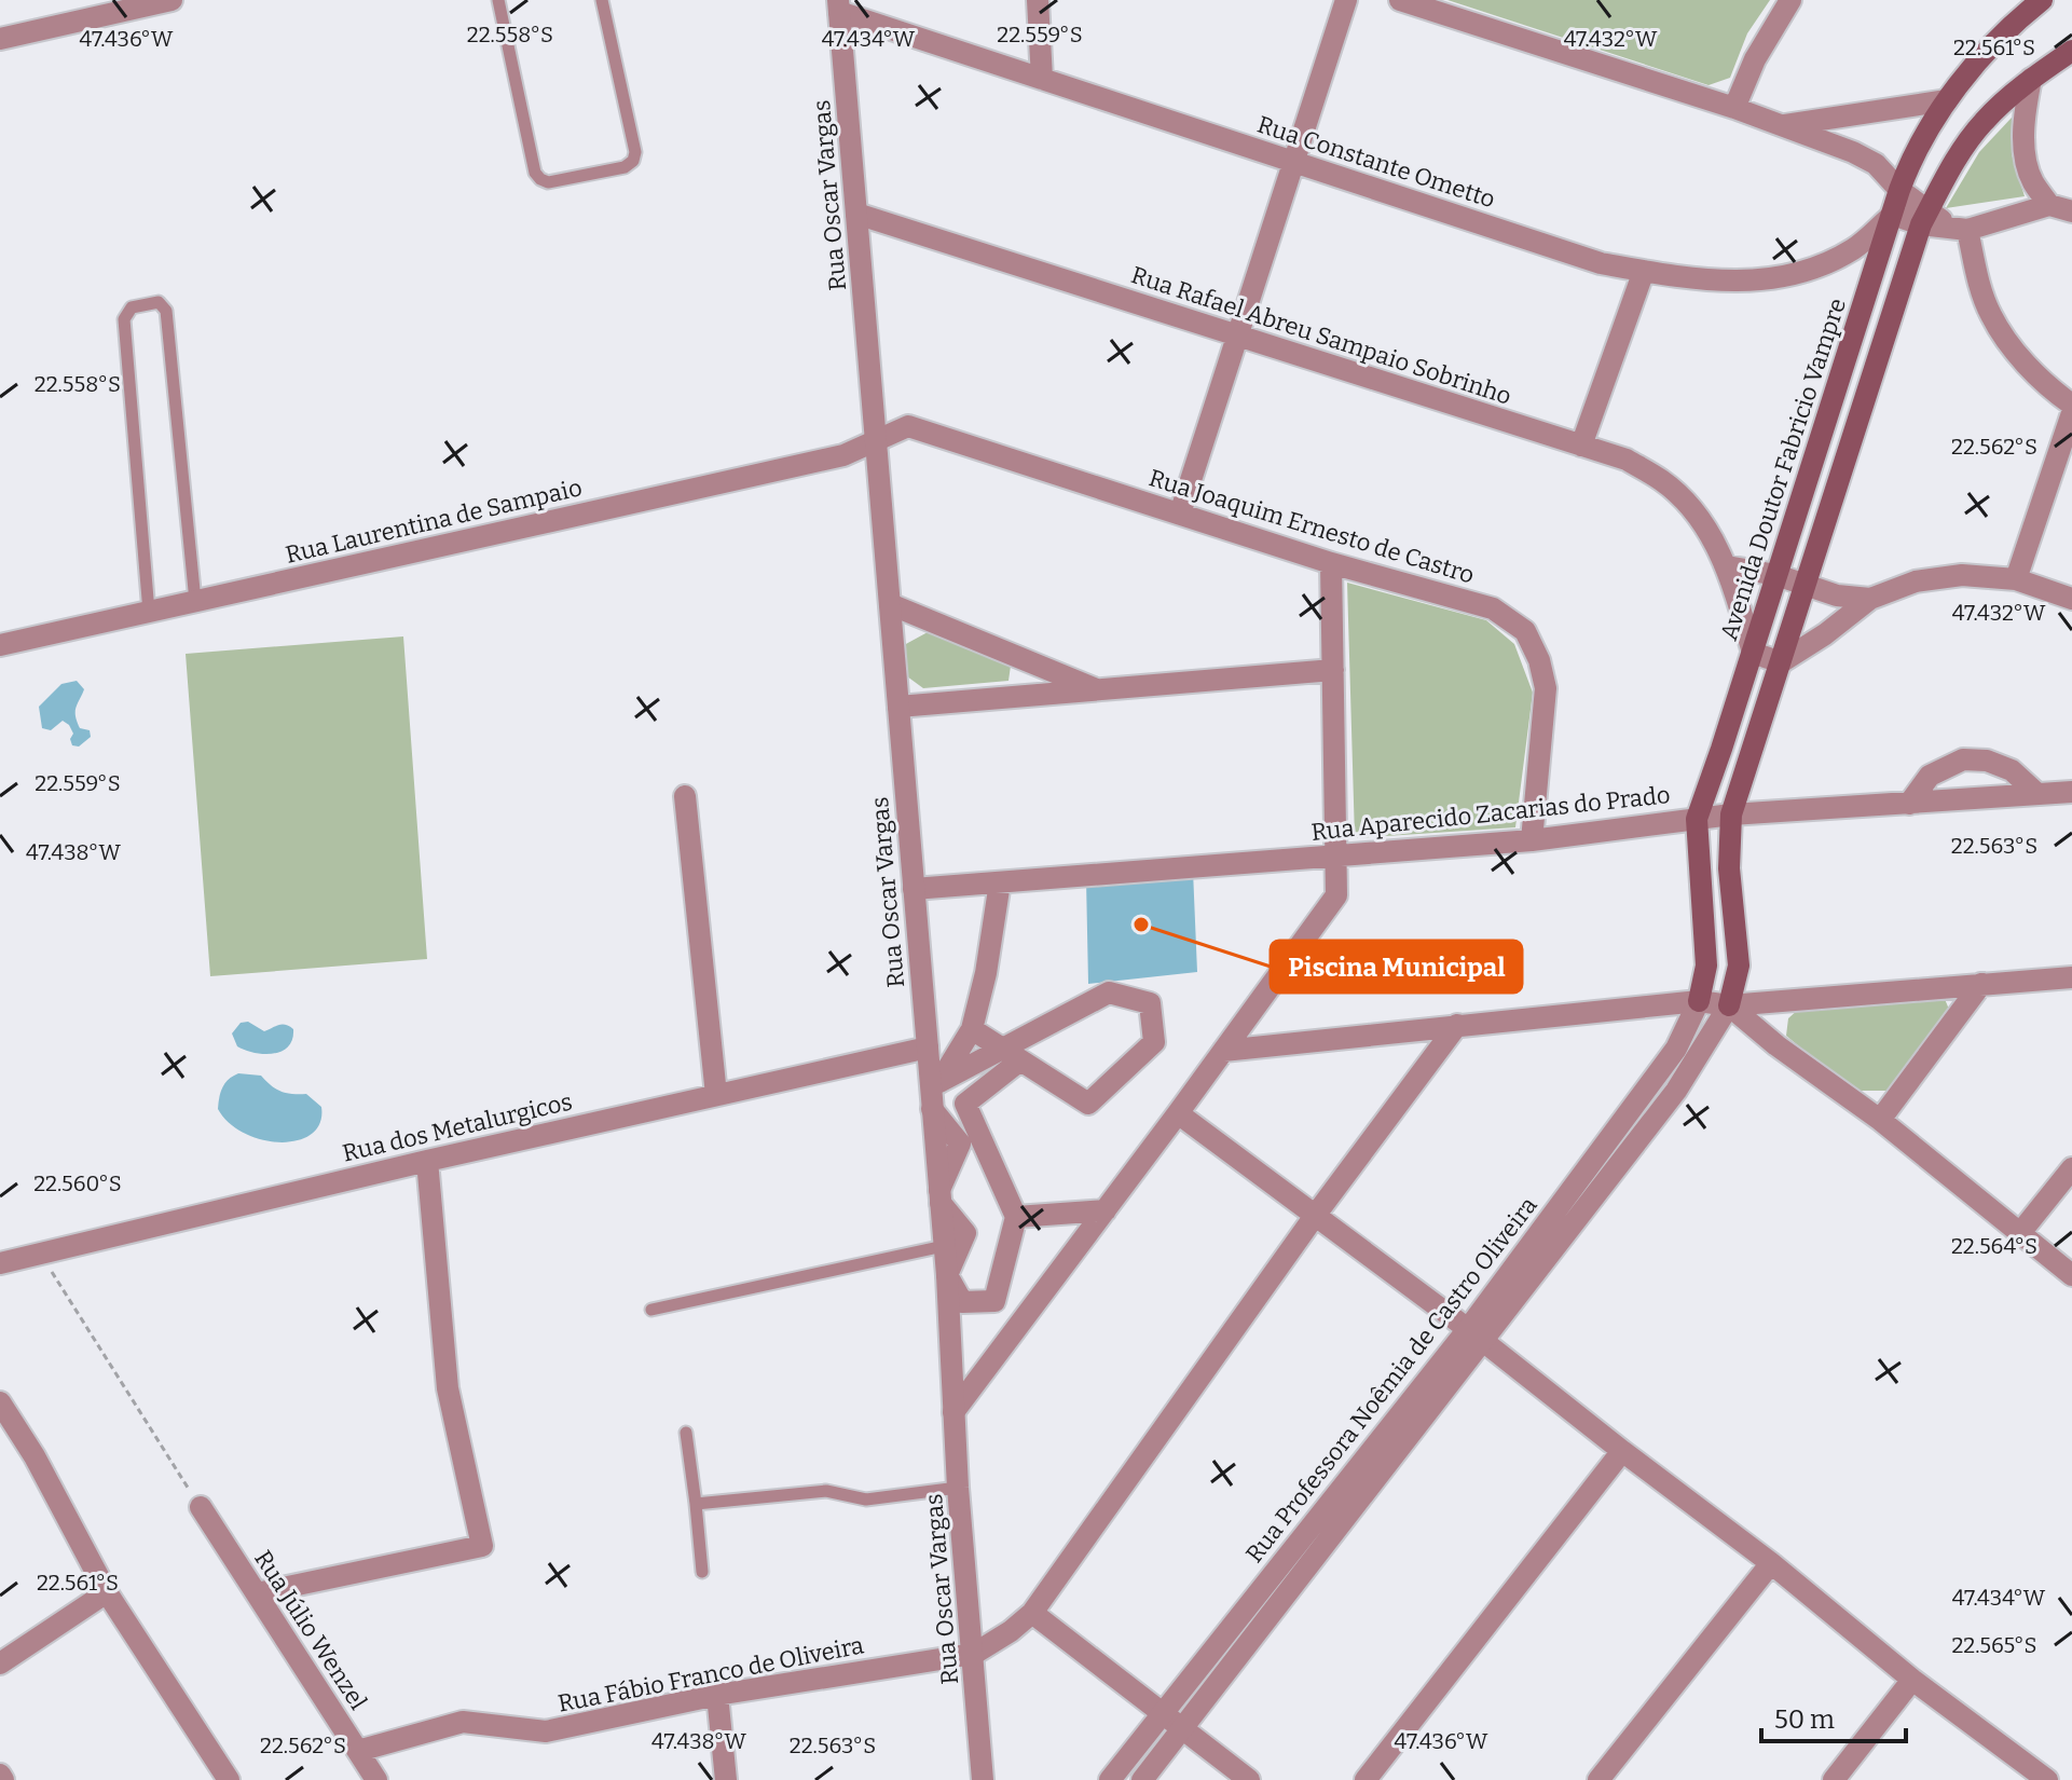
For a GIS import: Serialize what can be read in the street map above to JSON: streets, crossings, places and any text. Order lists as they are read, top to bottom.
{
  "streets": {
    "main road": ["Avenida Doutor Fabricio Vampre"],
    "street": [
      "Rua Constante Ometto",
      "Rua Oscar Vargas",
      "Rua Rafael Abreu Sampaio Sobrinho",
      "Rua Laurentina de Sampaio",
      "Rua Joaquim Ernesto de Castro",
      "Rua Aparecido Zacarias do Prado",
      "Rua dos Metalurgicos",
      "Rua Professora Noêmia de Castro Oliveira",
      "Rua Júlio Wenzel",
      "Rua Fábio Franco de Oliveira"
    ]
  },
  "crossings": [
    ["Rua Constante Ometto", "Rua Oscar Vargas"],
    ["Rua Constante Ometto", "Avenida Doutor Fabricio Vampre"],
    ["Rua Oscar Vargas", "Rua Rafael Abreu Sampaio Sobrinho"],
    ["Rua Oscar Vargas", "Rua Laurentina de Sampaio"],
    ["Rua Oscar Vargas", "Rua Joaquim Ernesto de Castro"],
    ["Rua Oscar Vargas", "Rua Aparecido Zacarias do Prado"],
    ["Rua Oscar Vargas", "Rua dos Metalurgicos"],
    ["Rua Oscar Vargas", "Rua Fábio Franco de Oliveira"],
    ["Rua Rafael Abreu Sampaio Sobrinho", "Avenida Doutor Fabricio Vampre"],
    ["Avenida Doutor Fabricio Vampre", "Rua Aparecido Zacarias do Prado"],
    ["Avenida Doutor Fabricio Vampre", "Rua Professora Noêmia de Castro Oliveira"],
    ["Rua Laurentina de Sampaio", "Rua Joaquim Ernesto de Castro"],
    ["Rua Joaquim Ernesto de Castro", "Rua Aparecido Zacarias do Prado"],
    ["Rua Júlio Wenzel", "Rua Fábio Franco de Oliveira"]
  ],
  "places": ["Piscina Municipal"],
  "scale_bar": "50 m",
  "coordinates": [
    "22.558°S",
    "22.559°S",
    "47.436°W",
    "47.434°W",
    "47.432°W",
    "22.561°S",
    "22.562°S",
    "22.563°S",
    "47.438°W",
    "22.560°S",
    "22.564°S",
    "22.565°S"
  ]
}
